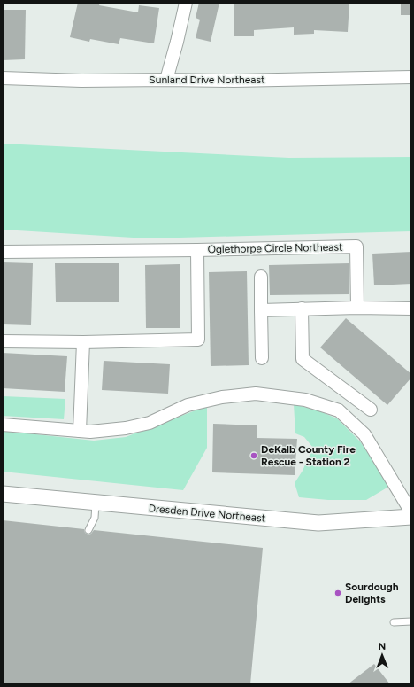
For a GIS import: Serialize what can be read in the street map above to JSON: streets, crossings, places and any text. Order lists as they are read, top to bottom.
{
  "streets": {
    "street": ["Sunland Drive Northeast", "Oglethorpe Circle Northeast", "Dresden Drive Northeast"]
  },
  "places": ["DeKalb County Fire Rescue - Station 2", "Sourdough Delights"],
  "north": "top"
}
